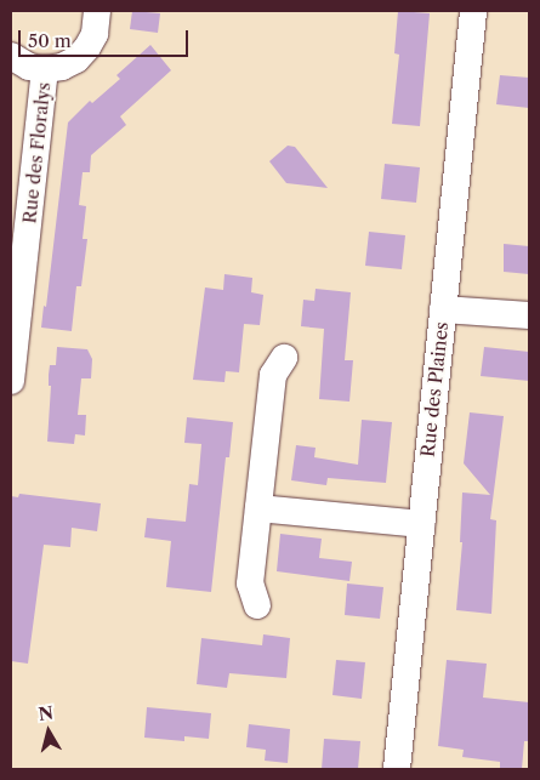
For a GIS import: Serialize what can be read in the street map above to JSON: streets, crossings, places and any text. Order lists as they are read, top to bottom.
{
  "streets": {
    "street": ["Rue des Floralys", "Rue des Plaines"]
  },
  "scale_bar": "50 m",
  "north": "top"
}
